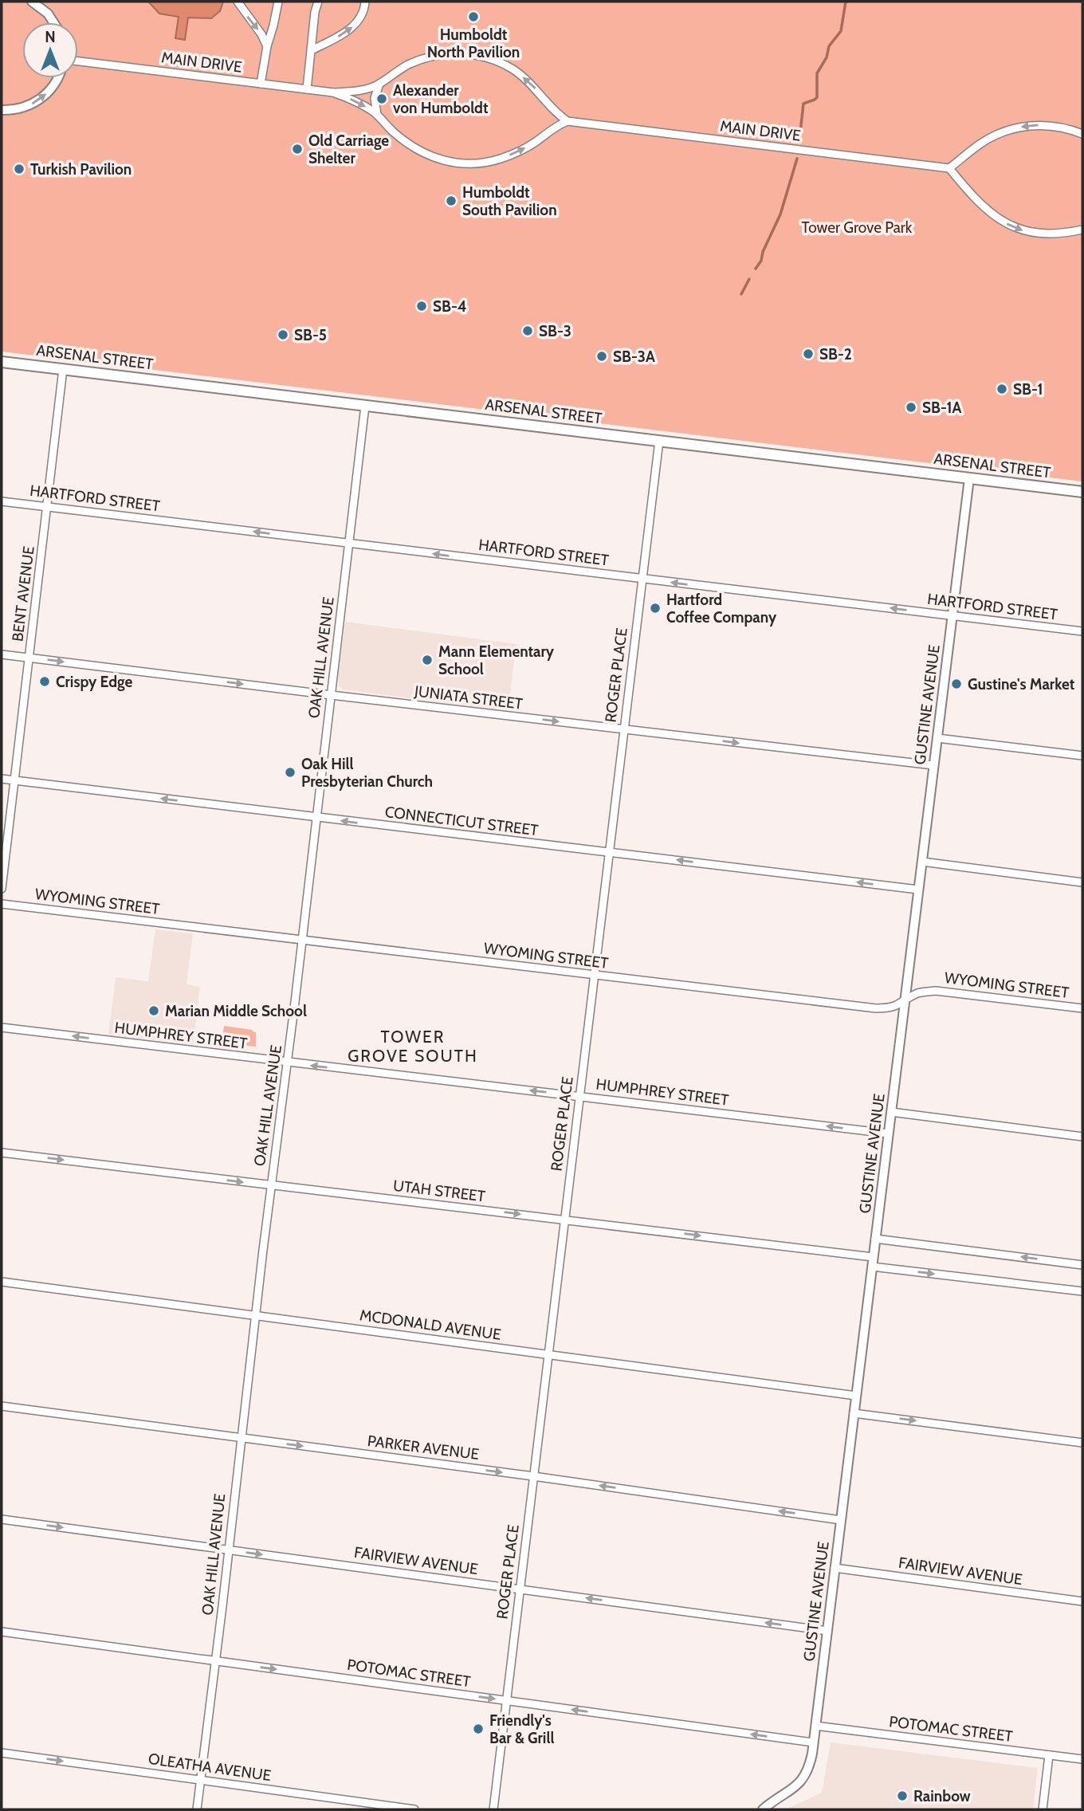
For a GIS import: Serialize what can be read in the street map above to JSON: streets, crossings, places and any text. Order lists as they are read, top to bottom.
{
  "streets": {
    "main road": ["ARSENAL STREET"],
    "street": [
      "MAIN DRIVE",
      "HARTFORD STREET",
      "BENT AVENUE",
      "OAK HILL AVENUE",
      "ROGER PLACE",
      "JUNIATA STREET",
      "GUSTINE AVENUE",
      "CONNECTICUT STREET",
      "WYOMING STREET",
      "HUMPHREY STREET",
      "UTAH STREET",
      "MCDONALD AVENUE",
      "PARKER AVENUE",
      "FAIRVIEW AVENUE",
      "POTOMAC STREET",
      "OLEATHA AVENUE"
    ]
  },
  "crossings": [
    ["ARSENAL STREET", "BENT AVENUE"],
    ["ARSENAL STREET", "OAK HILL AVENUE"],
    ["ARSENAL STREET", "ROGER PLACE"],
    ["ARSENAL STREET", "GUSTINE AVENUE"],
    ["HARTFORD STREET", "BENT AVENUE"],
    ["HARTFORD STREET", "OAK HILL AVENUE"],
    ["HARTFORD STREET", "ROGER PLACE"],
    ["HARTFORD STREET", "GUSTINE AVENUE"],
    ["BENT AVENUE", "JUNIATA STREET"],
    ["BENT AVENUE", "CONNECTICUT STREET"],
    ["OAK HILL AVENUE", "JUNIATA STREET"],
    ["OAK HILL AVENUE", "CONNECTICUT STREET"],
    ["OAK HILL AVENUE", "WYOMING STREET"],
    ["OAK HILL AVENUE", "HUMPHREY STREET"],
    ["OAK HILL AVENUE", "UTAH STREET"],
    ["OAK HILL AVENUE", "MCDONALD AVENUE"],
    ["OAK HILL AVENUE", "PARKER AVENUE"],
    ["OAK HILL AVENUE", "FAIRVIEW AVENUE"],
    ["OAK HILL AVENUE", "POTOMAC STREET"],
    ["OAK HILL AVENUE", "OLEATHA AVENUE"],
    ["ROGER PLACE", "JUNIATA STREET"],
    ["ROGER PLACE", "CONNECTICUT STREET"],
    ["ROGER PLACE", "WYOMING STREET"],
    ["ROGER PLACE", "HUMPHREY STREET"],
    ["ROGER PLACE", "UTAH STREET"],
    ["ROGER PLACE", "MCDONALD AVENUE"],
    ["ROGER PLACE", "PARKER AVENUE"],
    ["ROGER PLACE", "FAIRVIEW AVENUE"],
    ["ROGER PLACE", "POTOMAC STREET"],
    ["JUNIATA STREET", "GUSTINE AVENUE"],
    ["GUSTINE AVENUE", "CONNECTICUT STREET"],
    ["GUSTINE AVENUE", "WYOMING STREET"],
    ["GUSTINE AVENUE", "HUMPHREY STREET"],
    ["GUSTINE AVENUE", "UTAH STREET"],
    ["GUSTINE AVENUE", "MCDONALD AVENUE"],
    ["GUSTINE AVENUE", "PARKER AVENUE"],
    ["GUSTINE AVENUE", "FAIRVIEW AVENUE"],
    ["GUSTINE AVENUE", "POTOMAC STREET"]
  ],
  "one_way": [
    "HARTFORD STREET",
    "JUNIATA STREET",
    "CONNECTICUT STREET",
    "HUMPHREY STREET",
    "UTAH STREET",
    "OLEATHA AVENUE"
  ],
  "districts": ["TOWER GROVE SOUTH"],
  "parks": ["Tower Grove Park"],
  "places": [
    "Humboldt North Pavilion",
    "Alexander von Humboldt",
    "Old Carriage Shelter",
    "Turkish Pavilion",
    "Humboldt South Pavilion",
    "SB-4",
    "SB-3",
    "SB-5",
    "SB-2",
    "SB-3A",
    "SB-1",
    "SB-1A",
    "Hartford Coffee Company",
    "Mann Elementary School",
    "Crispy Edge",
    "Gustine's Market",
    "Oak Hill Presbyterian Church",
    "Marian Middle School",
    "Friendly's Bar & Grill",
    "Rainbow"
  ],
  "north": "top"
}
